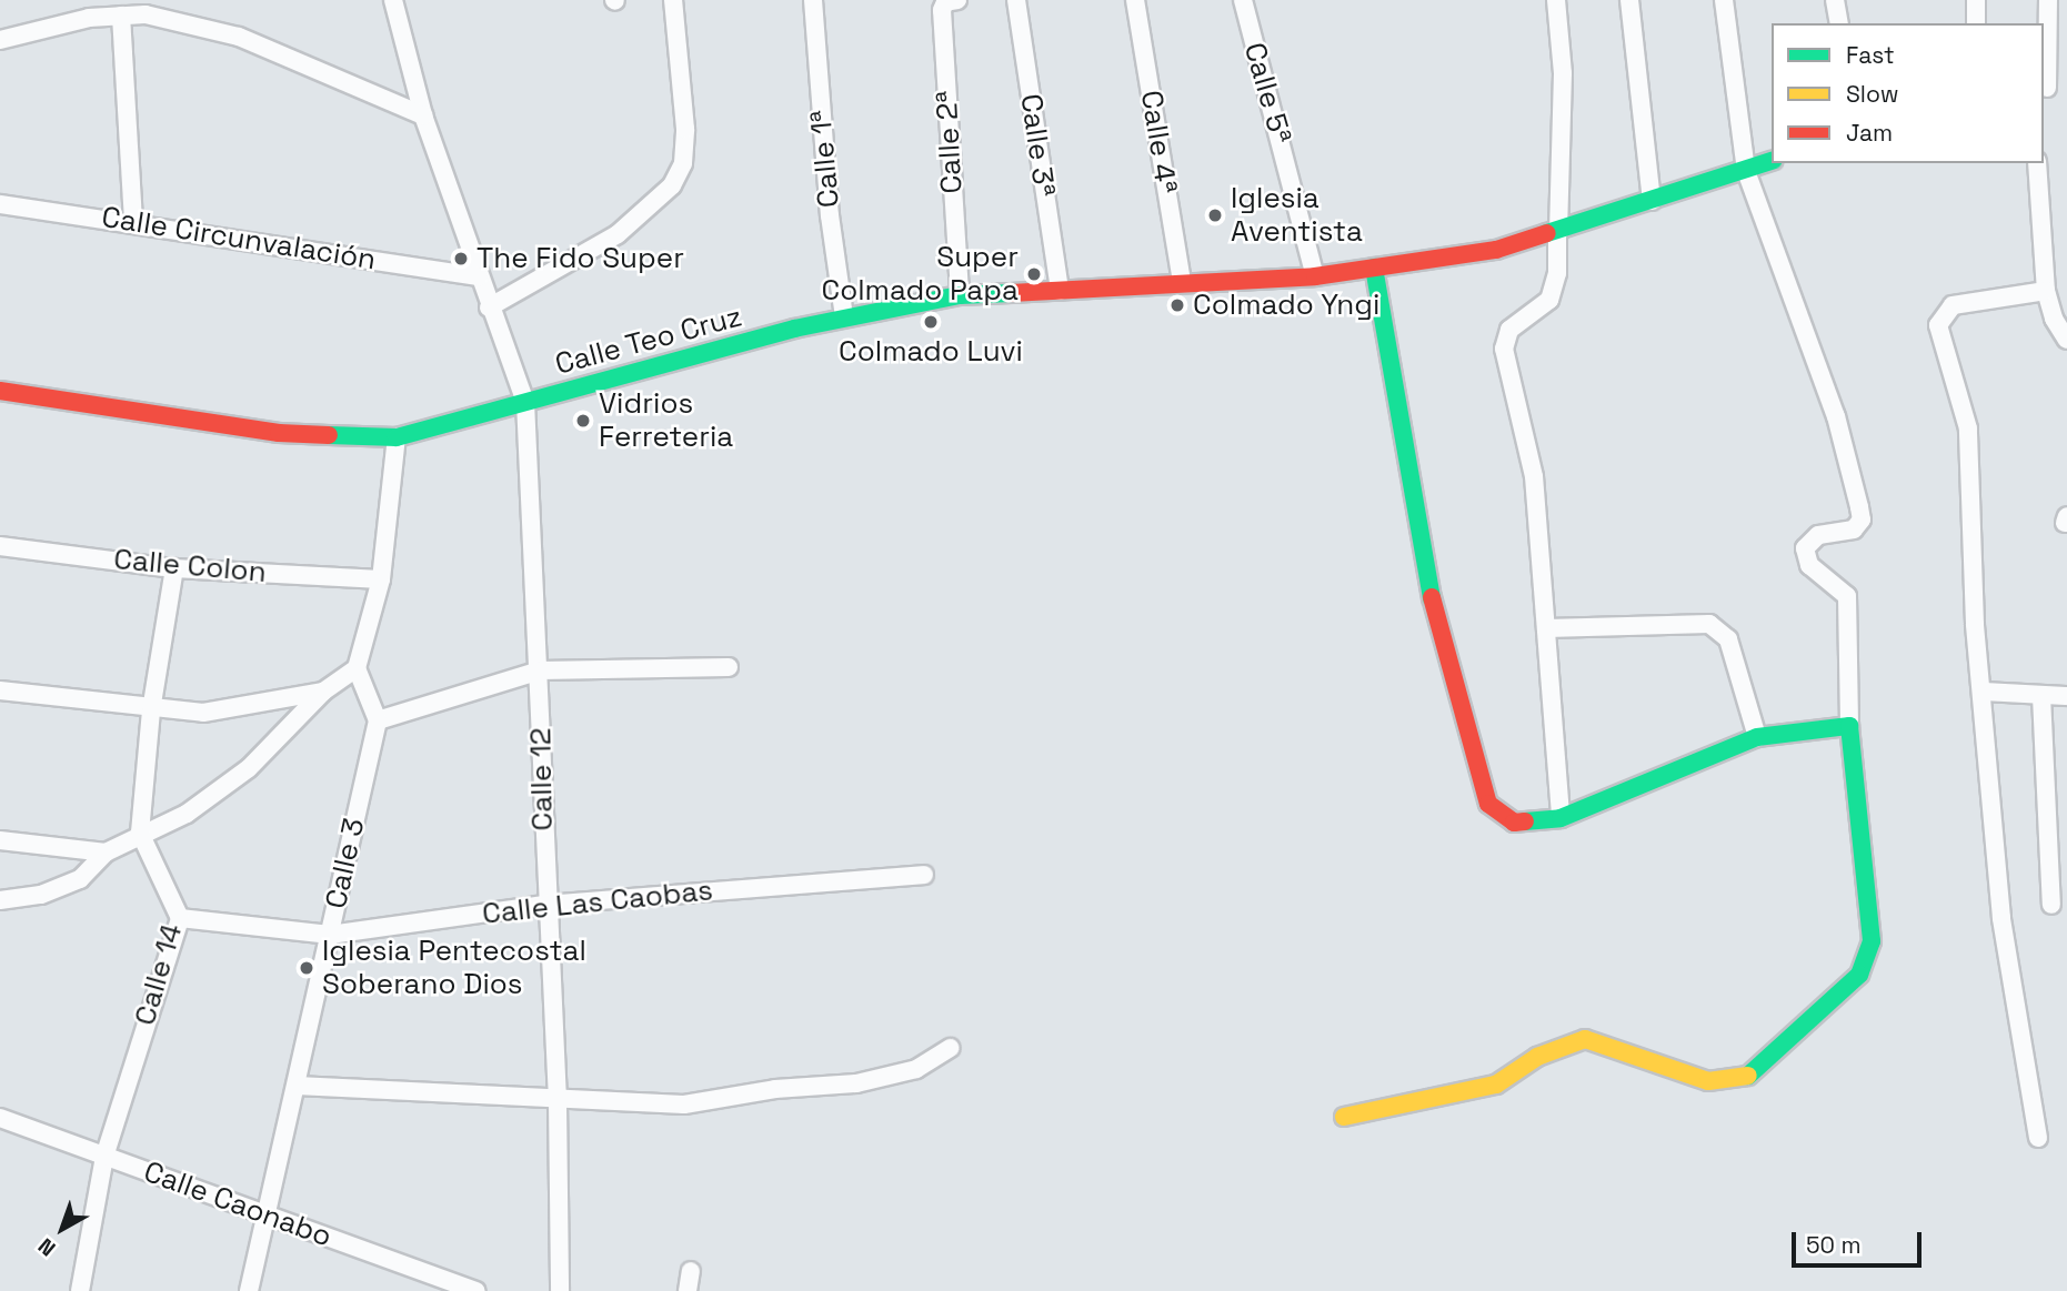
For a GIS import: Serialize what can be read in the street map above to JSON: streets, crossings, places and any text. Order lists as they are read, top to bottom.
{
  "streets": {
    "street": [
      "Calle 5ª",
      "Calle 2ª",
      "Calle 4ª",
      "Calle 3ª",
      "Calle 1ª",
      "Calle Circunvalación",
      "Calle Teo Cruz",
      "Calle Colon",
      "Calle 12",
      "Calle 3",
      "Calle Las Caobas",
      "Calle 14",
      "Calle Caonabo"
    ]
  },
  "crossings": [
    ["Calle 5ª", "Calle Teo Cruz"],
    ["Calle 2ª", "Calle Teo Cruz"],
    ["Calle 4ª", "Calle Teo Cruz"],
    ["Calle 3ª", "Calle Teo Cruz"],
    ["Calle 1ª", "Calle Teo Cruz"],
    ["Calle Circunvalación", "Calle 12"],
    ["Calle Teo Cruz", "Calle 12"],
    ["Calle Colon", "Calle 14"],
    ["Calle 12", "Calle Las Caobas"],
    ["Calle 3", "Calle Las Caobas"],
    ["Calle 3", "Calle Caonabo"],
    ["Calle Las Caobas", "Calle 14"],
    ["Calle 14", "Calle Caonabo"]
  ],
  "places": [
    "Iglesia Aventista",
    "The Fido Super",
    "Super Colmado Papa",
    "Colmado Yngi",
    "Colmado Luvi",
    "Vidrios Ferreteria",
    "Iglesia Pentecostal Soberano Dios"
  ],
  "legend": ["Fast", "Slow", "Jam"],
  "scale_bar": "50 m",
  "north": "bottom left"
}
